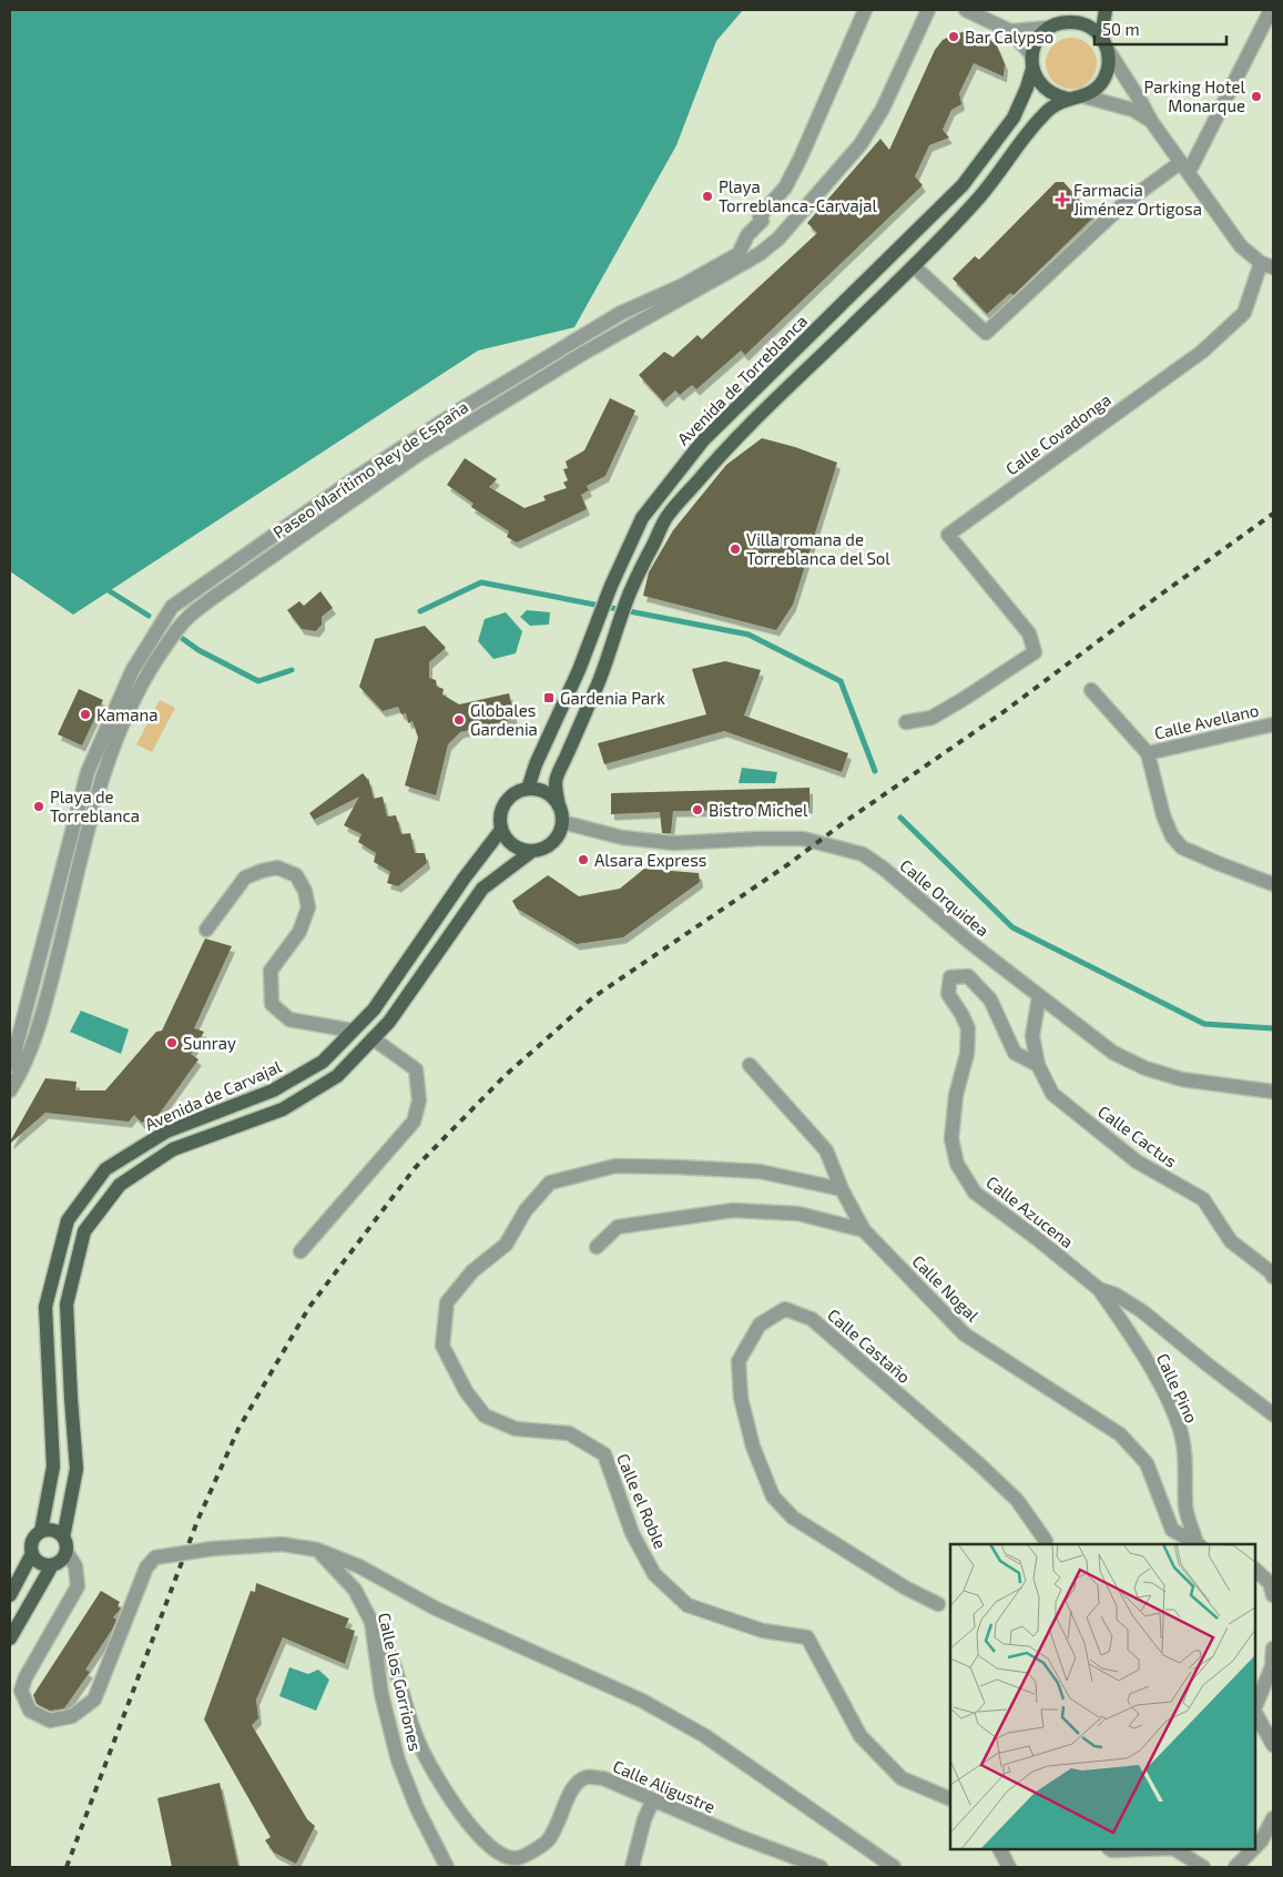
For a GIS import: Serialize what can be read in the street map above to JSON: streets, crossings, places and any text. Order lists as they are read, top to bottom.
{
  "streets": {
    "main road": ["Avenida de Torreblanca", "Avenida de Carvajal"],
    "street": [
      "Calle Covadonga",
      "Paseo Marítimo Rey de España",
      "Calle Avellano",
      "Calle Orquidea",
      "Calle Cactus",
      "Calle Azucena",
      "Calle Nogal",
      "Calle Castaño",
      "Calle Pino",
      "Calle el Roble",
      "Calle los Gorriones",
      "Calle Aligustre"
    ]
  },
  "crossings": [
    ["Avenida de Torreblanca", "Calle Orquidea"],
    ["Avenida de Torreblanca", "Avenida de Carvajal"],
    ["Calle Orquidea", "Avenida de Carvajal"],
    ["Calle Orquidea", "Calle Cactus"],
    ["Calle Cactus", "Calle Azucena"],
    ["Calle Azucena", "Calle Pino"],
    ["Calle Nogal", "Calle Pino"],
    ["Calle Nogal", "Calle el Roble"],
    ["Calle los Gorriones", "Calle Aligustre"]
  ],
  "places": {
    "other": [
      "Bar Calypso",
      "Parking Hotel Monarque",
      "Playa Torreblanca-Carvajal",
      "Villa romana de Torreblanca del Sol",
      "Kamana",
      "Globales Gardenia",
      "Playa de Torreblanca",
      "Bistro Michel",
      "Alsara Express",
      "Sunray"
    ],
    "health": ["Farmacia Jiménez Ortigosa"],
    "transit": ["Gardenia Park"]
  },
  "scale_bar": "50 m"
}
